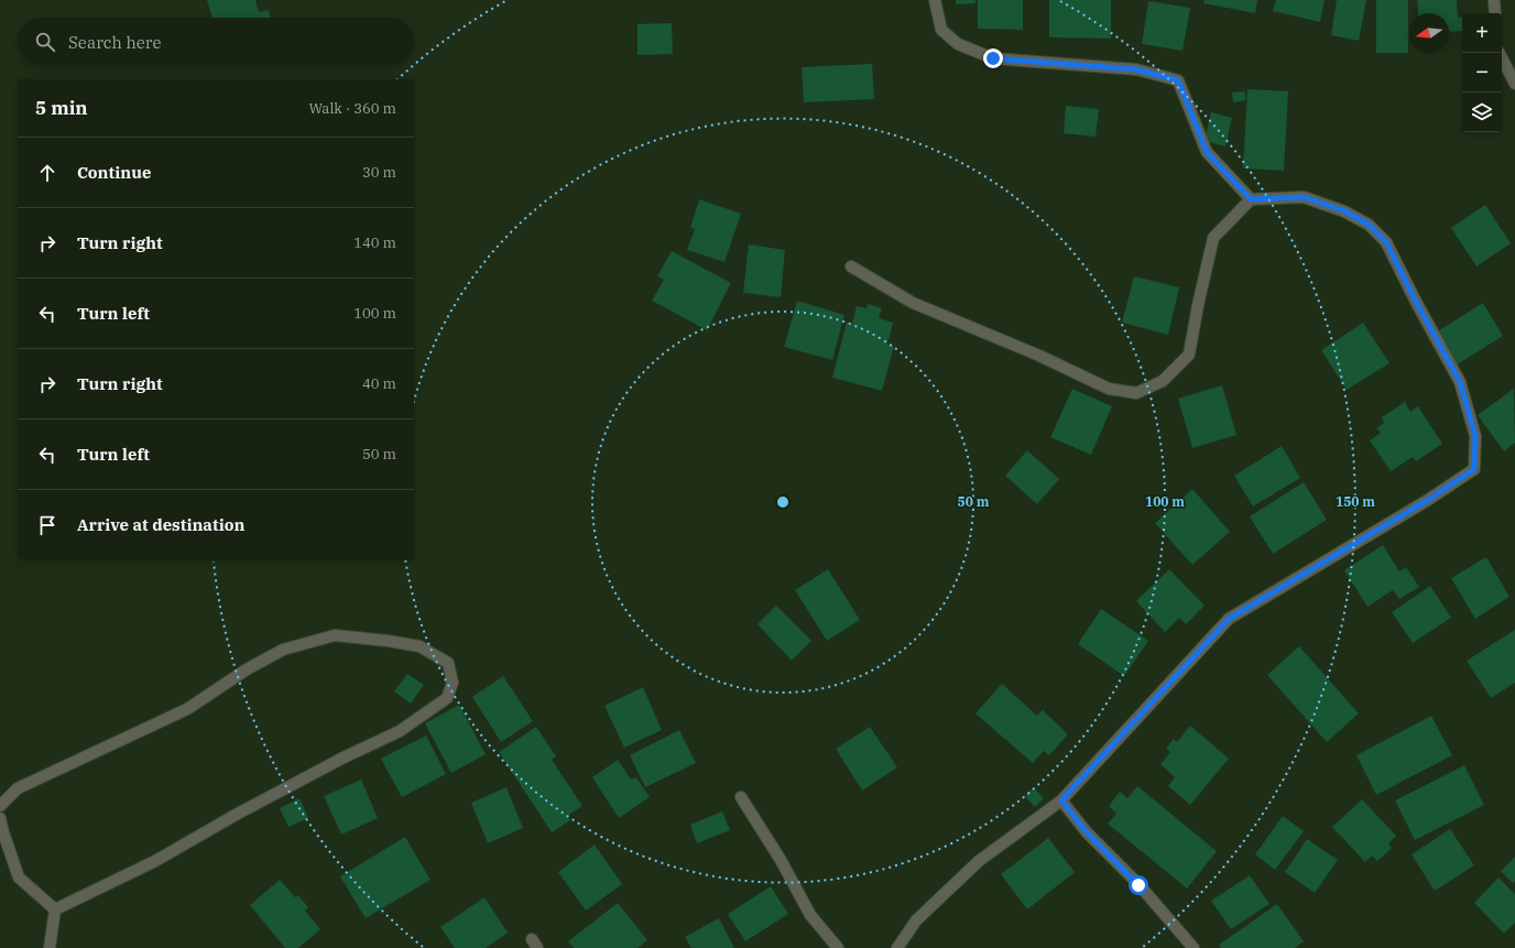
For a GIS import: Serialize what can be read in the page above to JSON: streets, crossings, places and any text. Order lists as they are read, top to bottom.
{
  "north": "left",
  "page": {
    "map_buttons": ["+", "−"],
    "search": "Search here",
    "heading": ["5 min", "Walk · 360 m"],
    "list": [
      ["Continue", "30 m"],
      ["Turn right", "140 m"],
      ["Turn left", "100 m"],
      ["Turn right", "40 m"],
      ["Turn left", "50 m"],
      "Arrive at destination"
    ]
  },
  "rings": ["50 m", "100 m", "150 m"]
}
